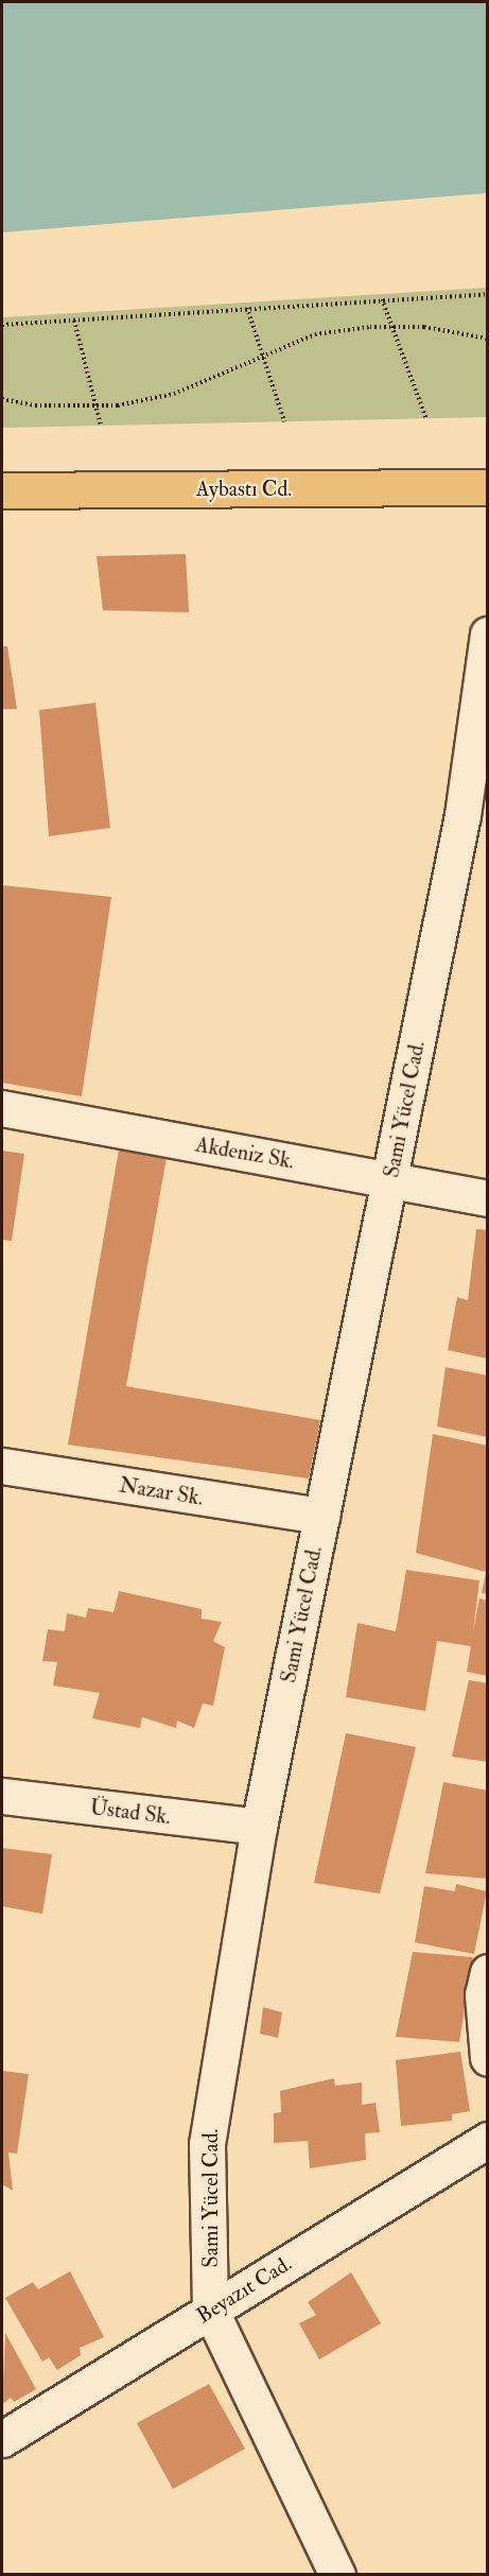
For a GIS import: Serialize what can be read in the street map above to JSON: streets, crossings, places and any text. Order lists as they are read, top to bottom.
{
  "streets": {
    "main road": ["Aybastı Cd."],
    "street": [
      "Sami Yücel Cad.",
      "Akdeniz Sk.",
      "Nazar Sk.",
      "Üstad Sk.",
      "Beyazıt Cad."
    ]
  },
  "crossings": [
    ["Sami Yücel Cad.", "Akdeniz Sk."],
    ["Sami Yücel Cad.", "Nazar Sk."],
    ["Sami Yücel Cad.", "Üstad Sk."],
    ["Sami Yücel Cad.", "Beyazıt Cad."]
  ]
}
